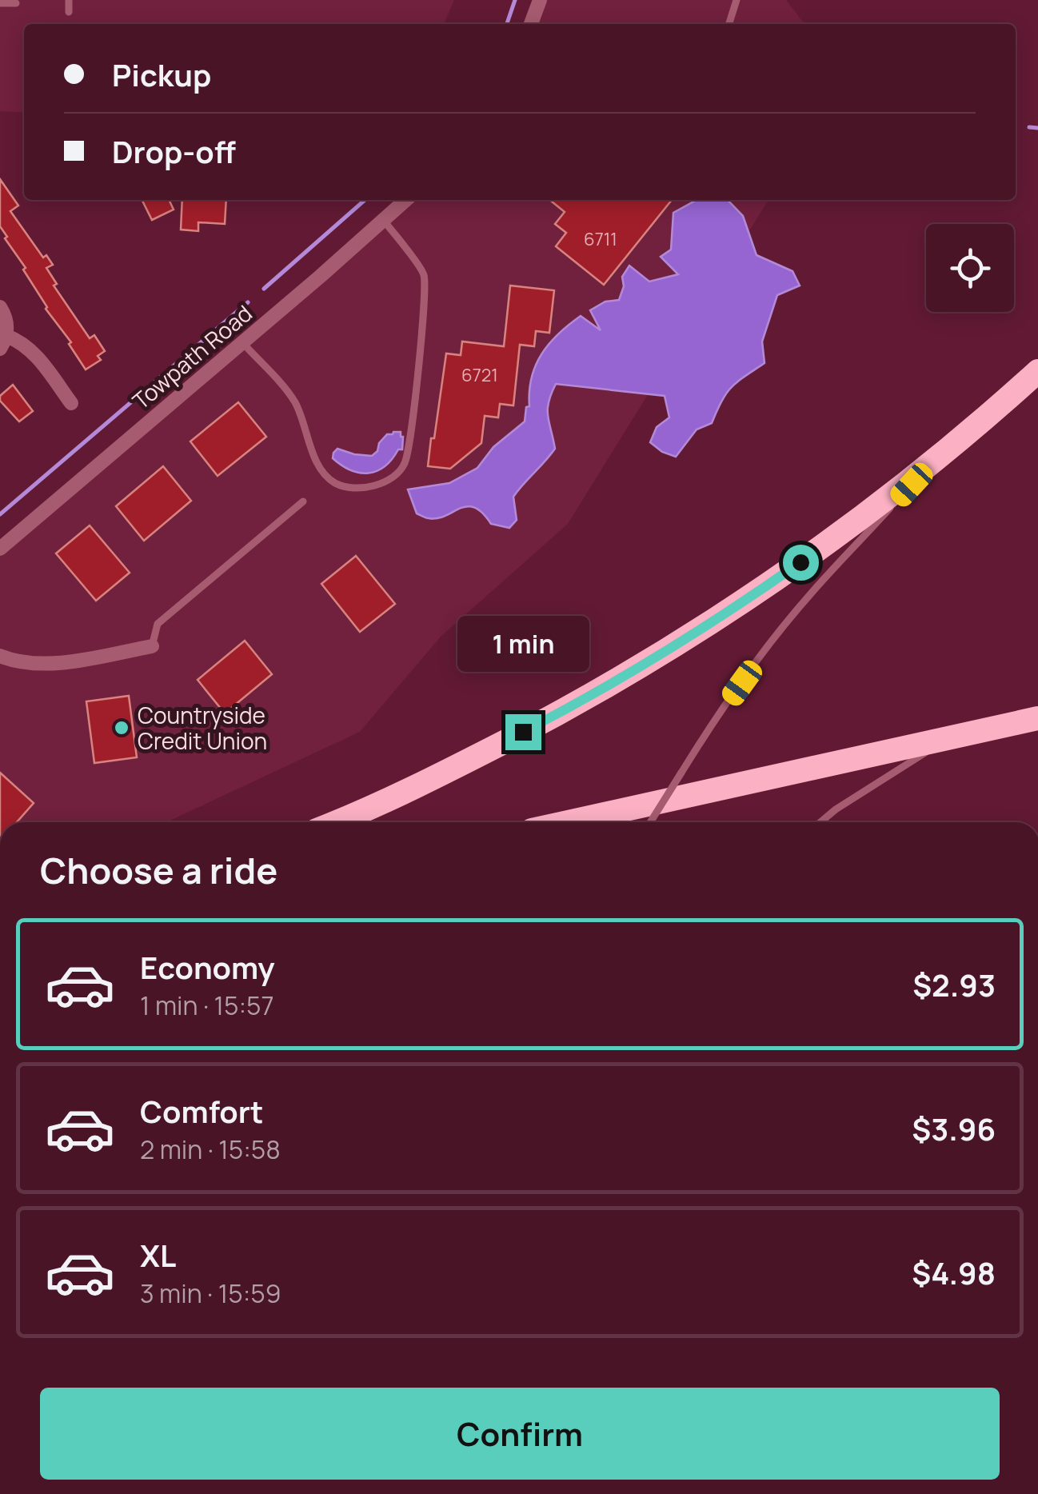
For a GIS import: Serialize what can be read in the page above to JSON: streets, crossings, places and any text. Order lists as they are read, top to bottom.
{
  "streets": {
    "street": ["Towpath Road"]
  },
  "places": ["Countryside Credit Union"],
  "house_numbers": ["6711", "6721"],
  "page": {
    "banner": ["Pickup", "Drop-off"],
    "bubble": "1 min",
    "heading": "Choose a ride",
    "list": [
      {
        "name": "Economy",
        "note": "1 min · 15:57",
        "value": "$2.93"
      },
      {
        "name": "Comfort",
        "note": "2 min · 15:58",
        "value": "$3.96"
      },
      {
        "name": "XL",
        "note": "3 min · 15:59",
        "value": "$4.98"
      }
    ],
    "buttons": "Confirm"
  }
}
